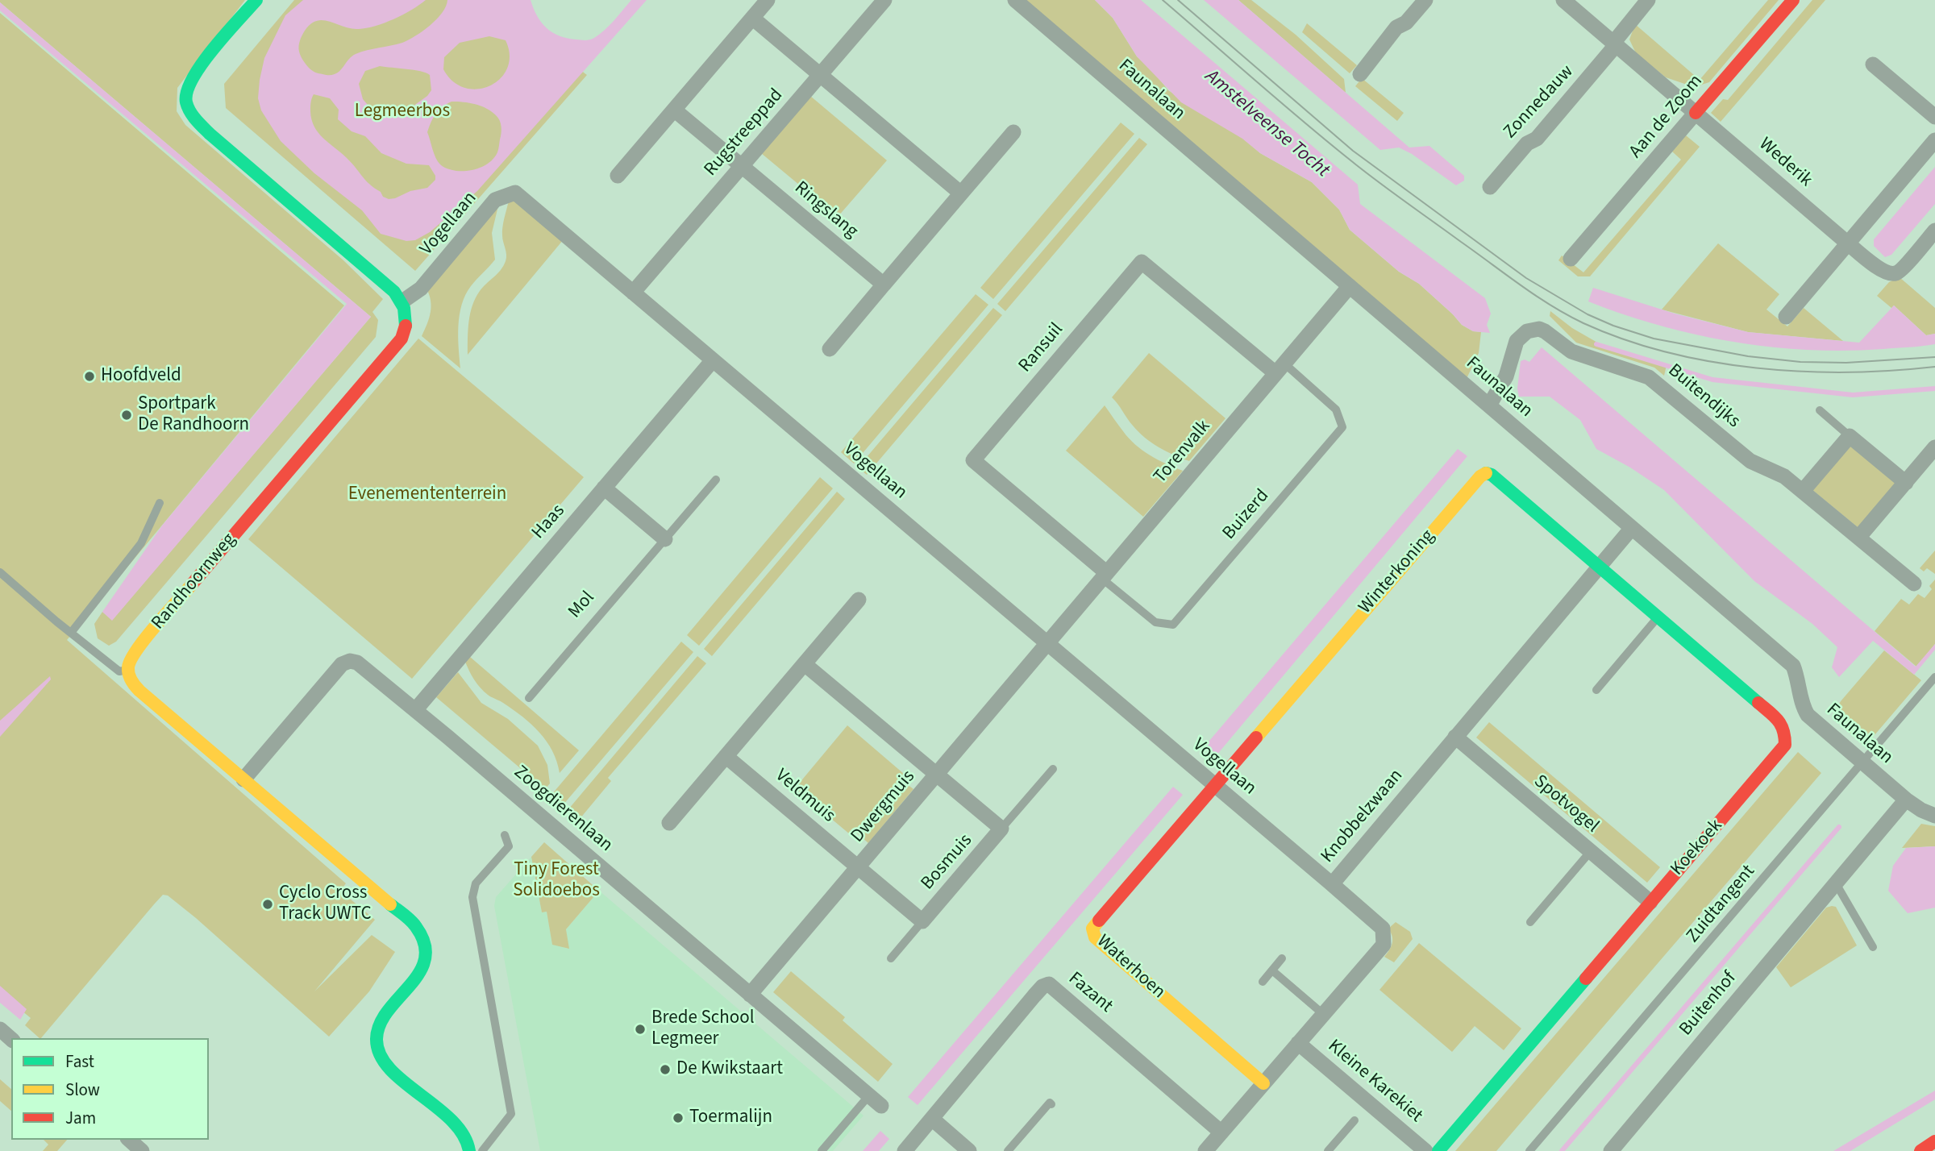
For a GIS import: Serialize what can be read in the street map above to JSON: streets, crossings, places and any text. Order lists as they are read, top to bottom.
{
  "streets": {
    "street": [
      "Faunalaan",
      "Zonnedauw",
      "Aan de Zoom",
      "Rugstreeppad",
      "Wederik",
      "Ringslang",
      "Vogellaan",
      "Ransuil",
      "Buitendijks",
      "Torenvalk",
      "Haas",
      "Winterkoning",
      "Randhoornweg",
      "Veldmuis",
      "Spotvogel",
      "Dwergmuis",
      "Zoogdierenlaan",
      "Knobbelzwaan",
      "Koekoek",
      "Bosmuis",
      "Waterhoen",
      "Fazant",
      "Buitenhof",
      "Kleine Karekiet"
    ],
    "lane": ["Buizerd", "Mol", "Zuidtangent"]
  },
  "crossings": [
    ["Faunalaan", "Buitendijks"],
    ["Faunalaan", "Torenvalk"],
    ["Faunalaan", "Knobbelzwaan"],
    ["Faunalaan", "Zuidtangent"],
    ["Faunalaan", "Buitenhof"],
    ["Aan de Zoom", "Wederik"],
    ["Rugstreeppad", "Ringslang"],
    ["Rugstreeppad", "Vogellaan"],
    ["Vogellaan", "Torenvalk"],
    ["Vogellaan", "Haas"],
    ["Vogellaan", "Winterkoning"],
    ["Vogellaan", "Randhoornweg"],
    ["Vogellaan", "Dwergmuis"],
    ["Vogellaan", "Knobbelzwaan"],
    ["Vogellaan", "Waterhoen"],
    ["Ransuil", "Torenvalk"],
    ["Ransuil", "Buizerd"],
    ["Torenvalk", "Buizerd"],
    ["Torenvalk", "Dwergmuis"],
    ["Haas", "Zoogdierenlaan"],
    ["Winterkoning", "Knobbelzwaan"],
    ["Winterkoning", "Koekoek"],
    ["Winterkoning", "Waterhoen"],
    ["Veldmuis", "Dwergmuis"],
    ["Spotvogel", "Knobbelzwaan"],
    ["Spotvogel", "Koekoek"],
    ["Dwergmuis", "Zoogdierenlaan"],
    ["Dwergmuis", "Bosmuis"],
    ["Knobbelzwaan", "Koekoek"],
    ["Knobbelzwaan", "Waterhoen"],
    ["Knobbelzwaan", "Fazant"],
    ["Knobbelzwaan", "Kleine Karekiet"]
  ],
  "water": ["Amstelveense Tocht"],
  "parks": ["Legmeerbos", "Evenemententerrein", "Tiny Forest Solidoebos"],
  "places": [
    "Hoofdveld",
    "Sportpark De Randhoorn",
    "Cyclo Cross Track UWTC",
    "Brede School Legmeer",
    "De Kwikstaart",
    "Toermalijn"
  ],
  "legend": ["Fast", "Slow", "Jam"]
}
